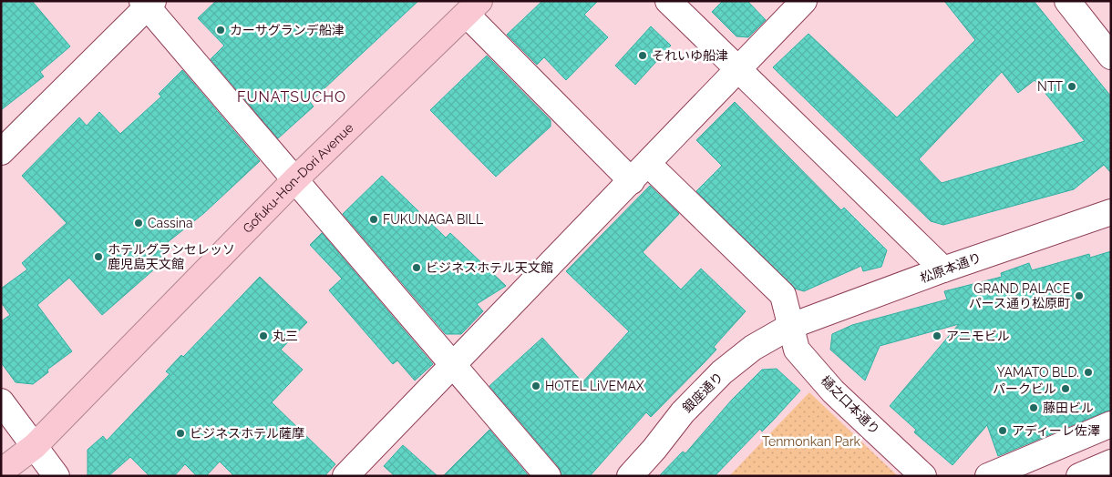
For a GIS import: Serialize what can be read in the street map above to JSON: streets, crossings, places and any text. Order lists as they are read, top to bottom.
{
  "streets": {
    "highway": ["Gofuku-Hon-Dori Avenue"],
    "street": ["松原本通り", "銀座通り", "樋之口本通り"]
  },
  "crossings": [
    ["Gofuku-Hon-Dori Avenue", "樋之口本通り"],
    ["松原本通り", "銀座通り"],
    ["松原本通り", "樋之口本通り"],
    ["銀座通り", "樋之口本通り"]
  ],
  "districts": ["FUNATSUCHO"],
  "parks": ["Tenmonkan Park"],
  "places": [
    "カーサグランデ船津",
    "それいゆ船津",
    "NTT",
    "FUKUNAGA BILL",
    "Cassina",
    "ホテルグランセレッソ 鹿児島天文館",
    "ビジネスホテル天文館",
    "GRAND PALACE パース通り松原町",
    "丸三",
    "アニモビル",
    "YAMATO BLD.",
    "HOTEL LiVEMAX",
    "パークビル",
    "藤田ビル",
    "アディーレ佐澤",
    "ビジネスホテル薩摩"
  ]
}
